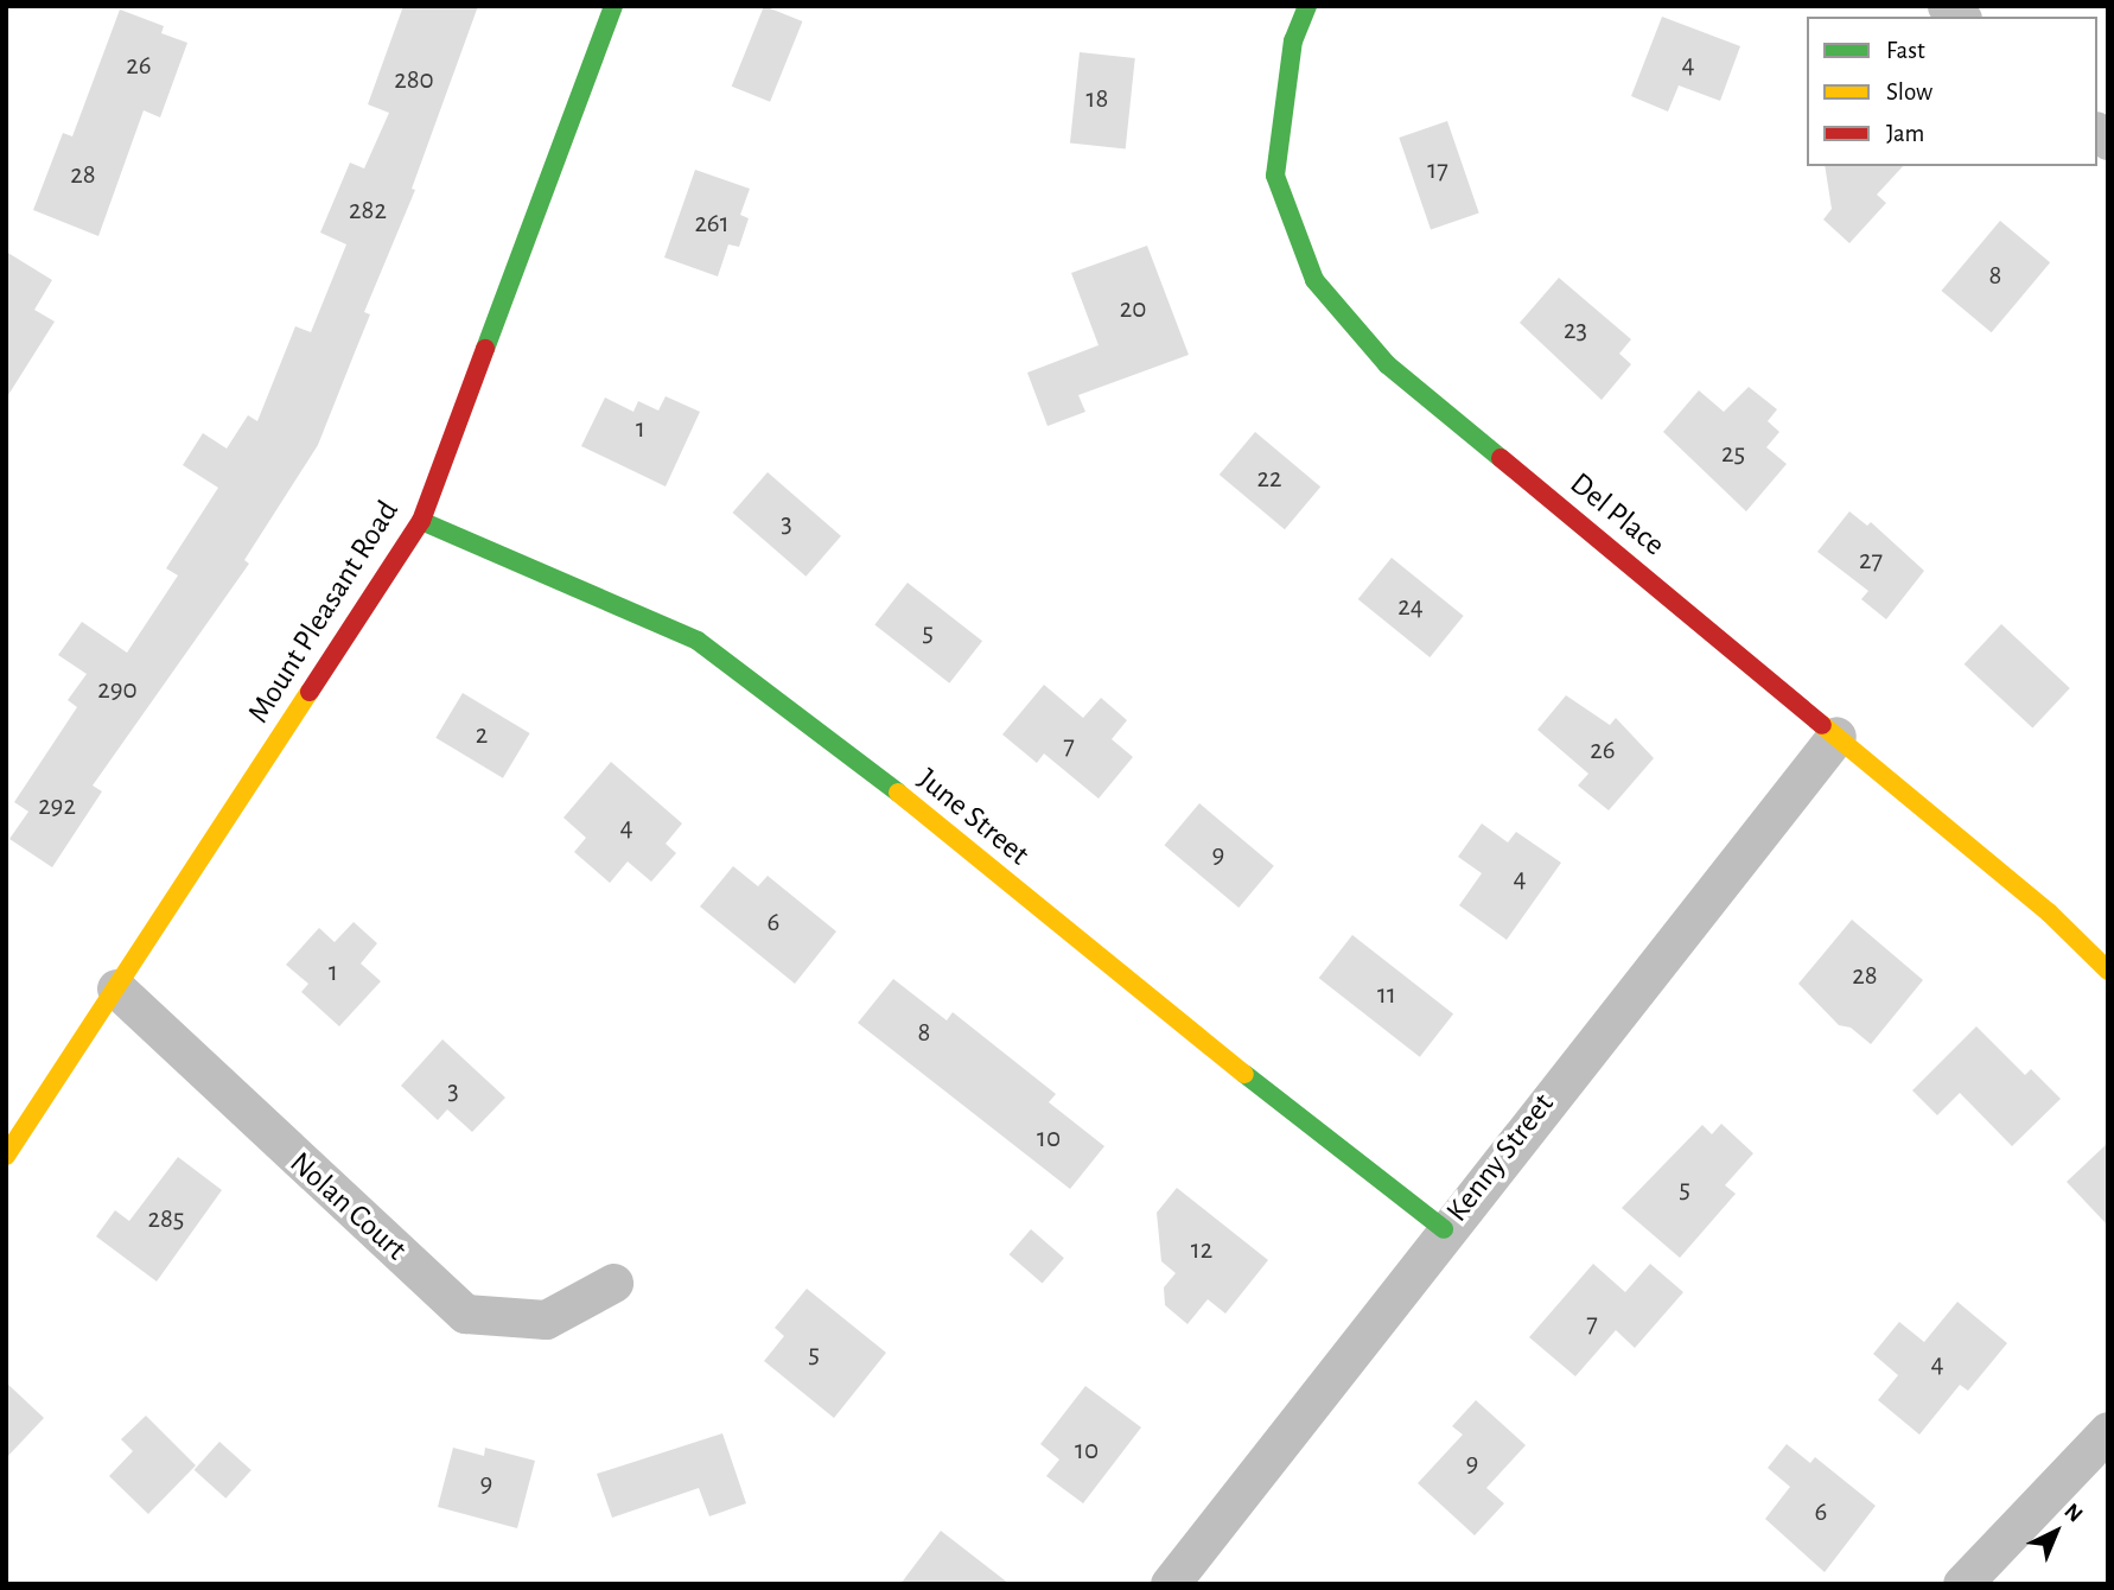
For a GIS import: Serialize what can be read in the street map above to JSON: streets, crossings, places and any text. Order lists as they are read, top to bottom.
{
  "streets": {
    "street": [
      "Del Place",
      "Mount Pleasant Road",
      "June Street",
      "Kenny Street",
      "Nolan Court"
    ]
  },
  "crossings": [
    ["Del Place", "Kenny Street"],
    ["Mount Pleasant Road", "June Street"],
    ["Mount Pleasant Road", "Nolan Court"],
    ["June Street", "Kenny Street"]
  ],
  "house_numbers": [
    "4",
    "26",
    "280",
    "18",
    "17",
    "28",
    "282",
    "261",
    "8",
    "20",
    "23",
    "1",
    "25",
    "22",
    "3",
    "27",
    "24",
    "5",
    "290",
    "2",
    "7",
    "26",
    "292",
    "4",
    "9",
    "4",
    "6",
    "1",
    "28",
    "11",
    "8",
    "3",
    "10",
    "5",
    "285",
    "12",
    "7",
    "5",
    "4",
    "10",
    "9",
    "9",
    "6"
  ],
  "legend": ["Fast", "Slow", "Jam"],
  "north": "top right"
}
